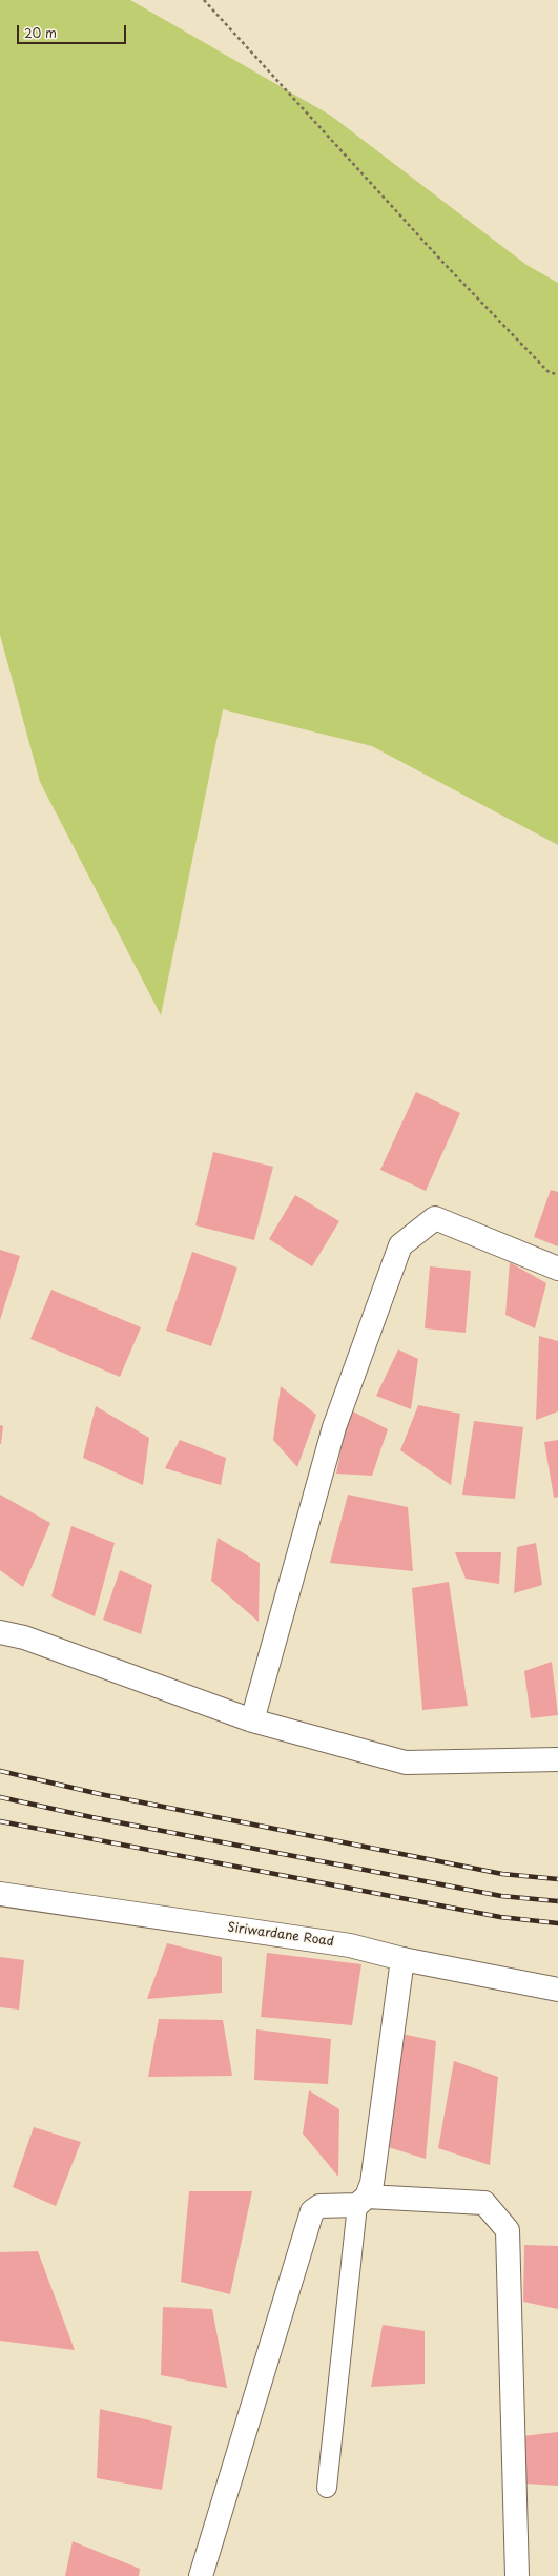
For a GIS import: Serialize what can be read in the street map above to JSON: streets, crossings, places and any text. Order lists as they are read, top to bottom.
{
  "streets": {
    "street": ["Siriwardane Road"]
  },
  "scale_bar": "20 m"
}
